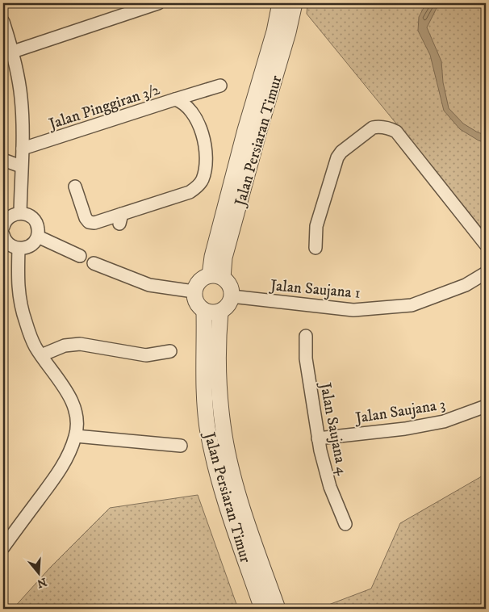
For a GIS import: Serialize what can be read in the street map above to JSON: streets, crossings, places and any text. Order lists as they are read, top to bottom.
{
  "streets": {
    "street": [
      "Jalan Pinggiran 3/2",
      "Jalan Persiaran Timur",
      "Jalan Saujana 1",
      "Jalan Saujana 3",
      "Jalan Saujana 4"
    ]
  },
  "crossings": [
    ["Jalan Persiaran Timur", "Jalan Saujana 1"],
    ["Jalan Saujana 3", "Jalan Saujana 4"]
  ],
  "north": "bottom"
}
